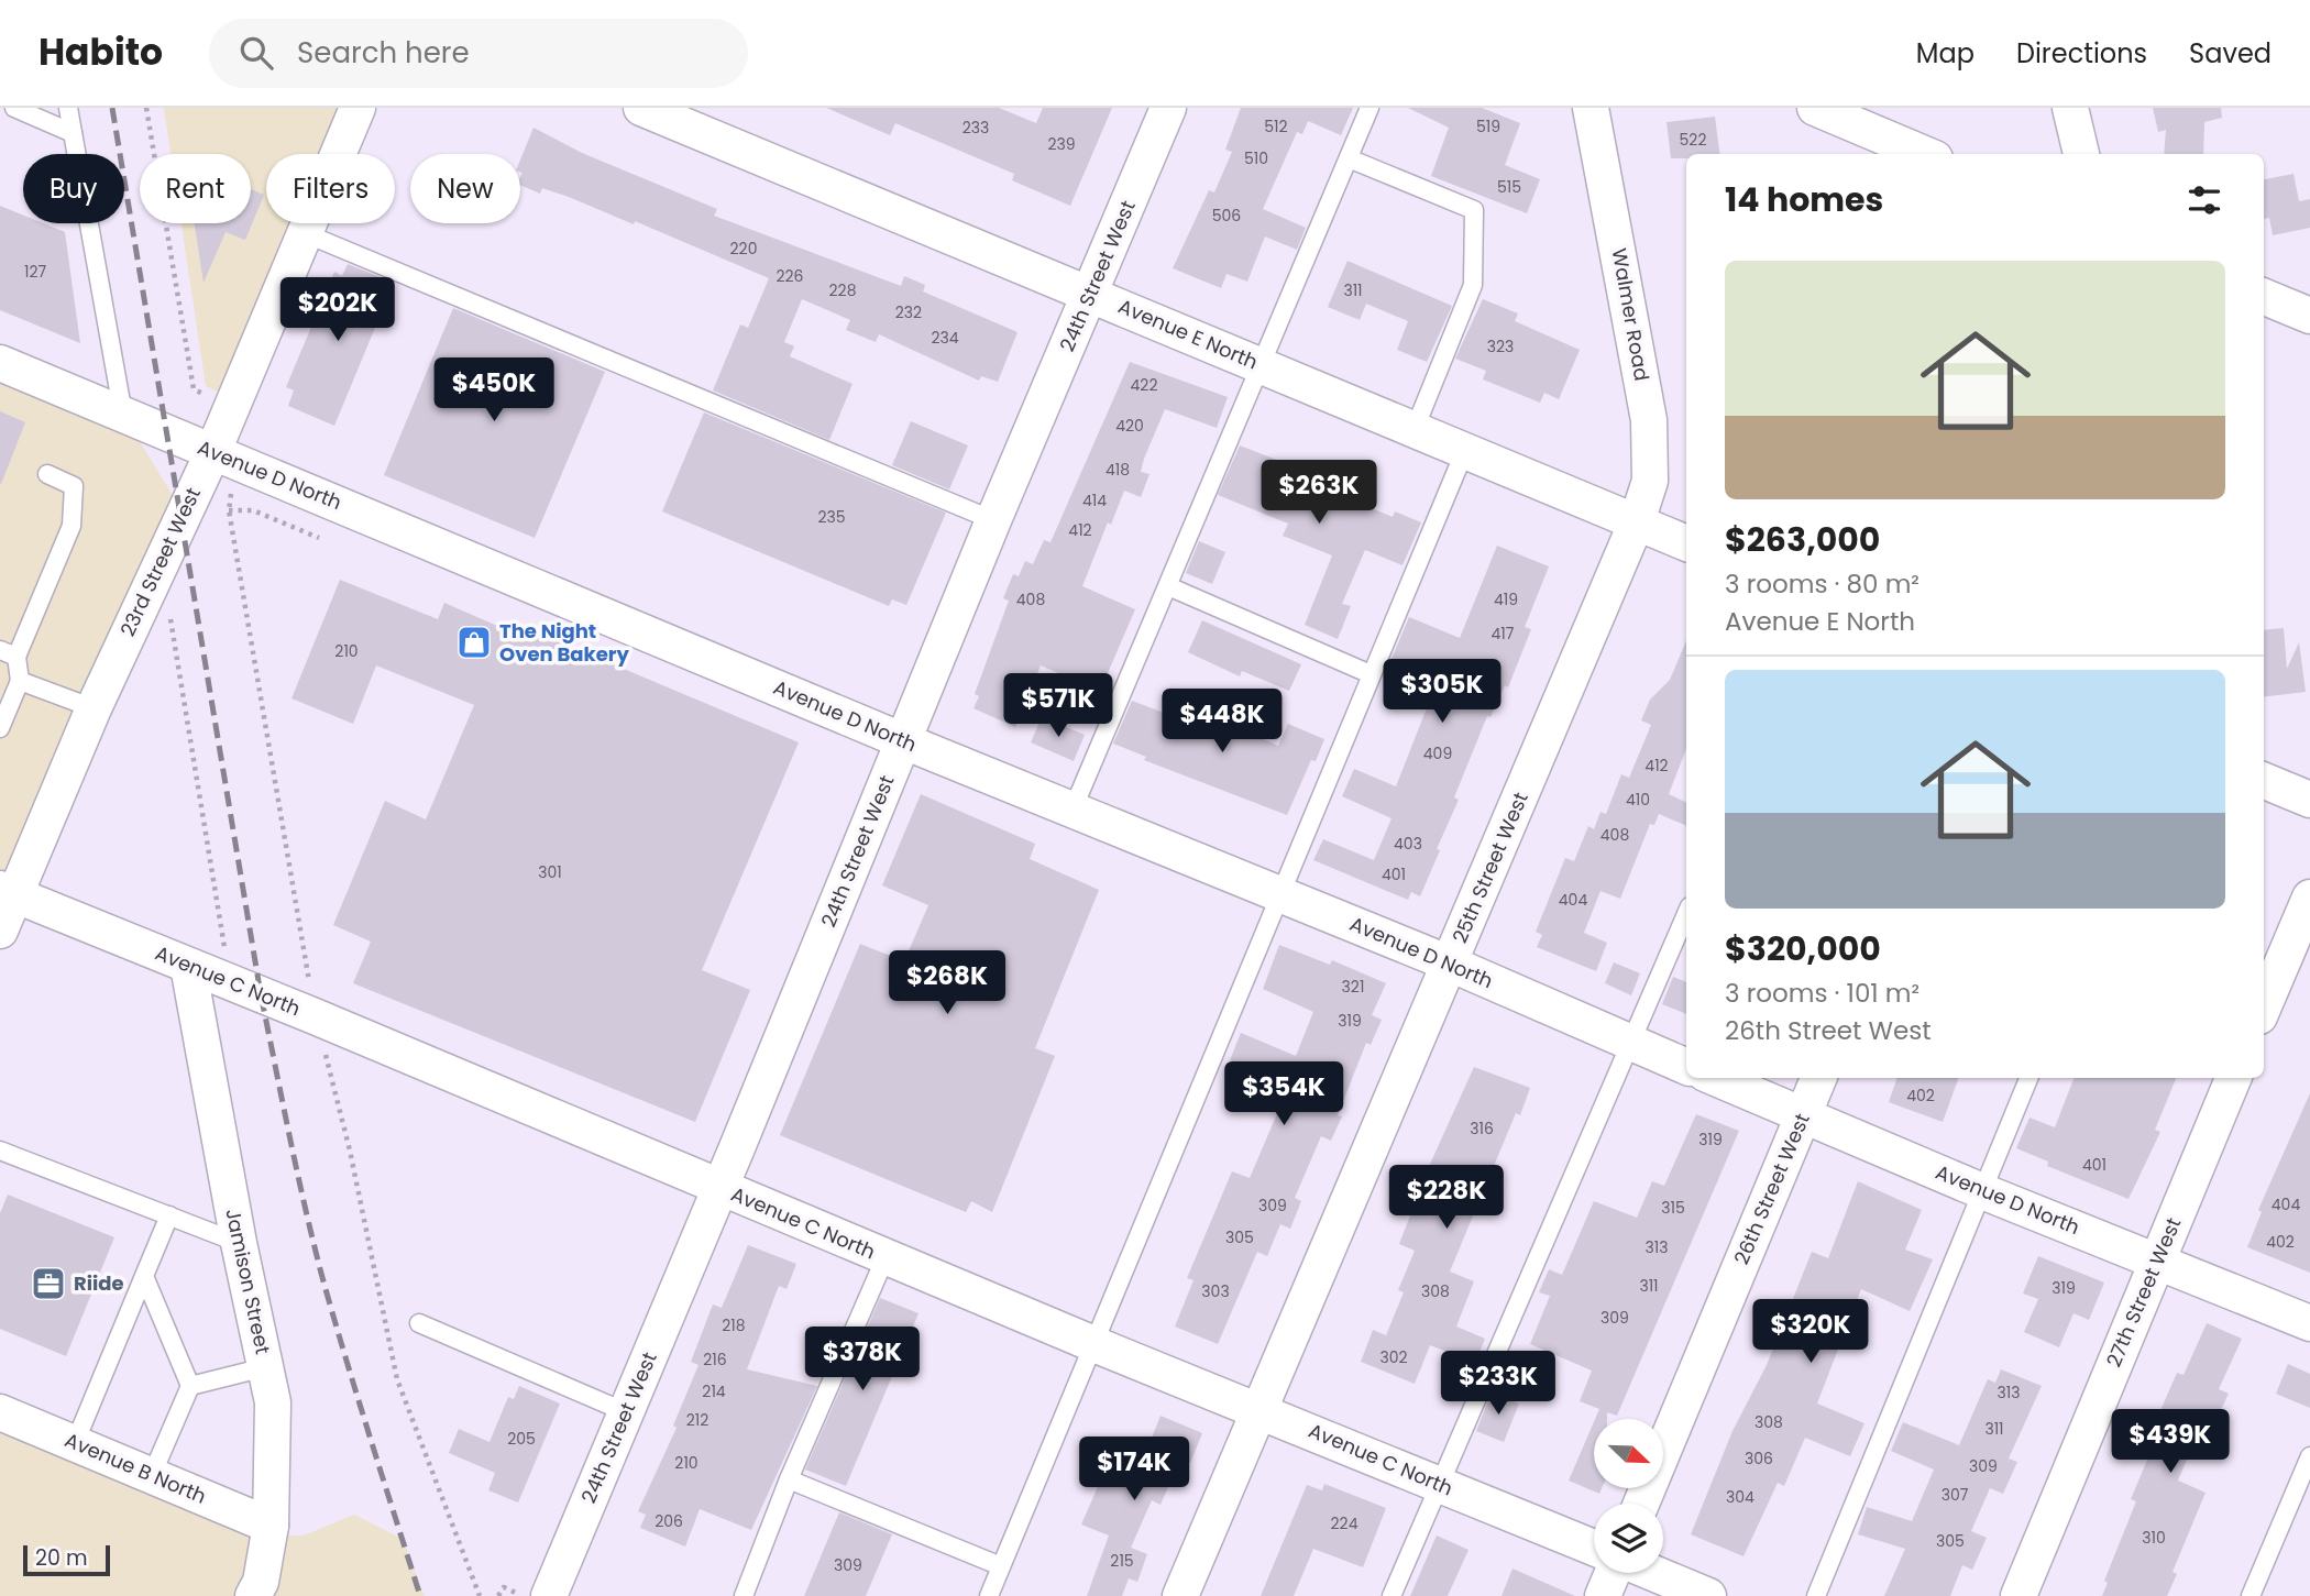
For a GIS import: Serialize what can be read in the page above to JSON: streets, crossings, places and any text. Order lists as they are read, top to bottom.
{
  "streets": {
    "street": [
      "24th Street West",
      "Walmer Road",
      "Avenue E North",
      "Avenue D North",
      "23rd Street West",
      "25th Street West",
      "Avenue C North",
      "26th Street West",
      "Jamison Street",
      "27th Street West",
      "Avenue B North"
    ]
  },
  "crossings": [
    ["24th Street West", "Avenue E North"],
    ["24th Street West", "Avenue D North"],
    ["24th Street West", "Avenue C North"],
    ["Walmer Road", "Avenue E North"],
    ["Walmer Road", "25th Street West"],
    ["Avenue E North", "25th Street West"],
    ["Avenue D North", "23rd Street West"],
    ["Avenue D North", "25th Street West"],
    ["Avenue D North", "26th Street West"],
    ["Avenue D North", "27th Street West"],
    ["23rd Street West", "Avenue C North"],
    ["25th Street West", "Avenue C North"],
    ["Avenue C North", "Jamison Street"],
    ["Jamison Street", "Avenue B North"]
  ],
  "places": {
    "shop": ["The Night Oven Bakery"],
    "office": ["Riide"]
  },
  "house_numbers": [
    "512",
    "519",
    "233",
    "522",
    "239",
    "510",
    "515",
    "506",
    "220",
    "127",
    "226",
    "228",
    "311",
    "232",
    "234",
    "323",
    "422",
    "420",
    "418",
    "414",
    "235",
    "412",
    "408",
    "419",
    "417",
    "210",
    "409",
    "412",
    "410",
    "408",
    "403",
    "301",
    "401",
    "404",
    "321",
    "319",
    "402",
    "316",
    "319",
    "401",
    "404",
    "309",
    "315",
    "305",
    "402",
    "313",
    "311",
    "319",
    "303",
    "308",
    "309",
    "218",
    "302",
    "216",
    "214",
    "313",
    "212",
    "308",
    "311",
    "205",
    "306",
    "210",
    "309",
    "307",
    "304",
    "206",
    "224",
    "310",
    "305",
    "215",
    "309"
  ],
  "scale_bar": "20 m",
  "north": "bottom right",
  "page": {
    "header": "Habito",
    "search": "Search here",
    "nav": ["Map", "Directions", "Saved"],
    "chip": [
      "Buy",
      "Rent",
      "Filters",
      "New"
    ],
    "heading": "14 homes",
    "list": [
      {
        "name": "$263,000",
        "note": "3 rooms · 80 m² · Avenue E North"
      },
      {
        "name": "$320,000",
        "note": "3 rooms · 101 m² · 26th Street West"
      }
    ],
    "price": [
      "$202K",
      "$450K",
      "$263K",
      "$305K",
      "$571K",
      "$448K",
      "$268K",
      "$354K",
      "$228K",
      "$320K",
      "$378K",
      "$233K",
      "$439K",
      "$174K"
    ],
    "scale": "20 m"
  }
}
